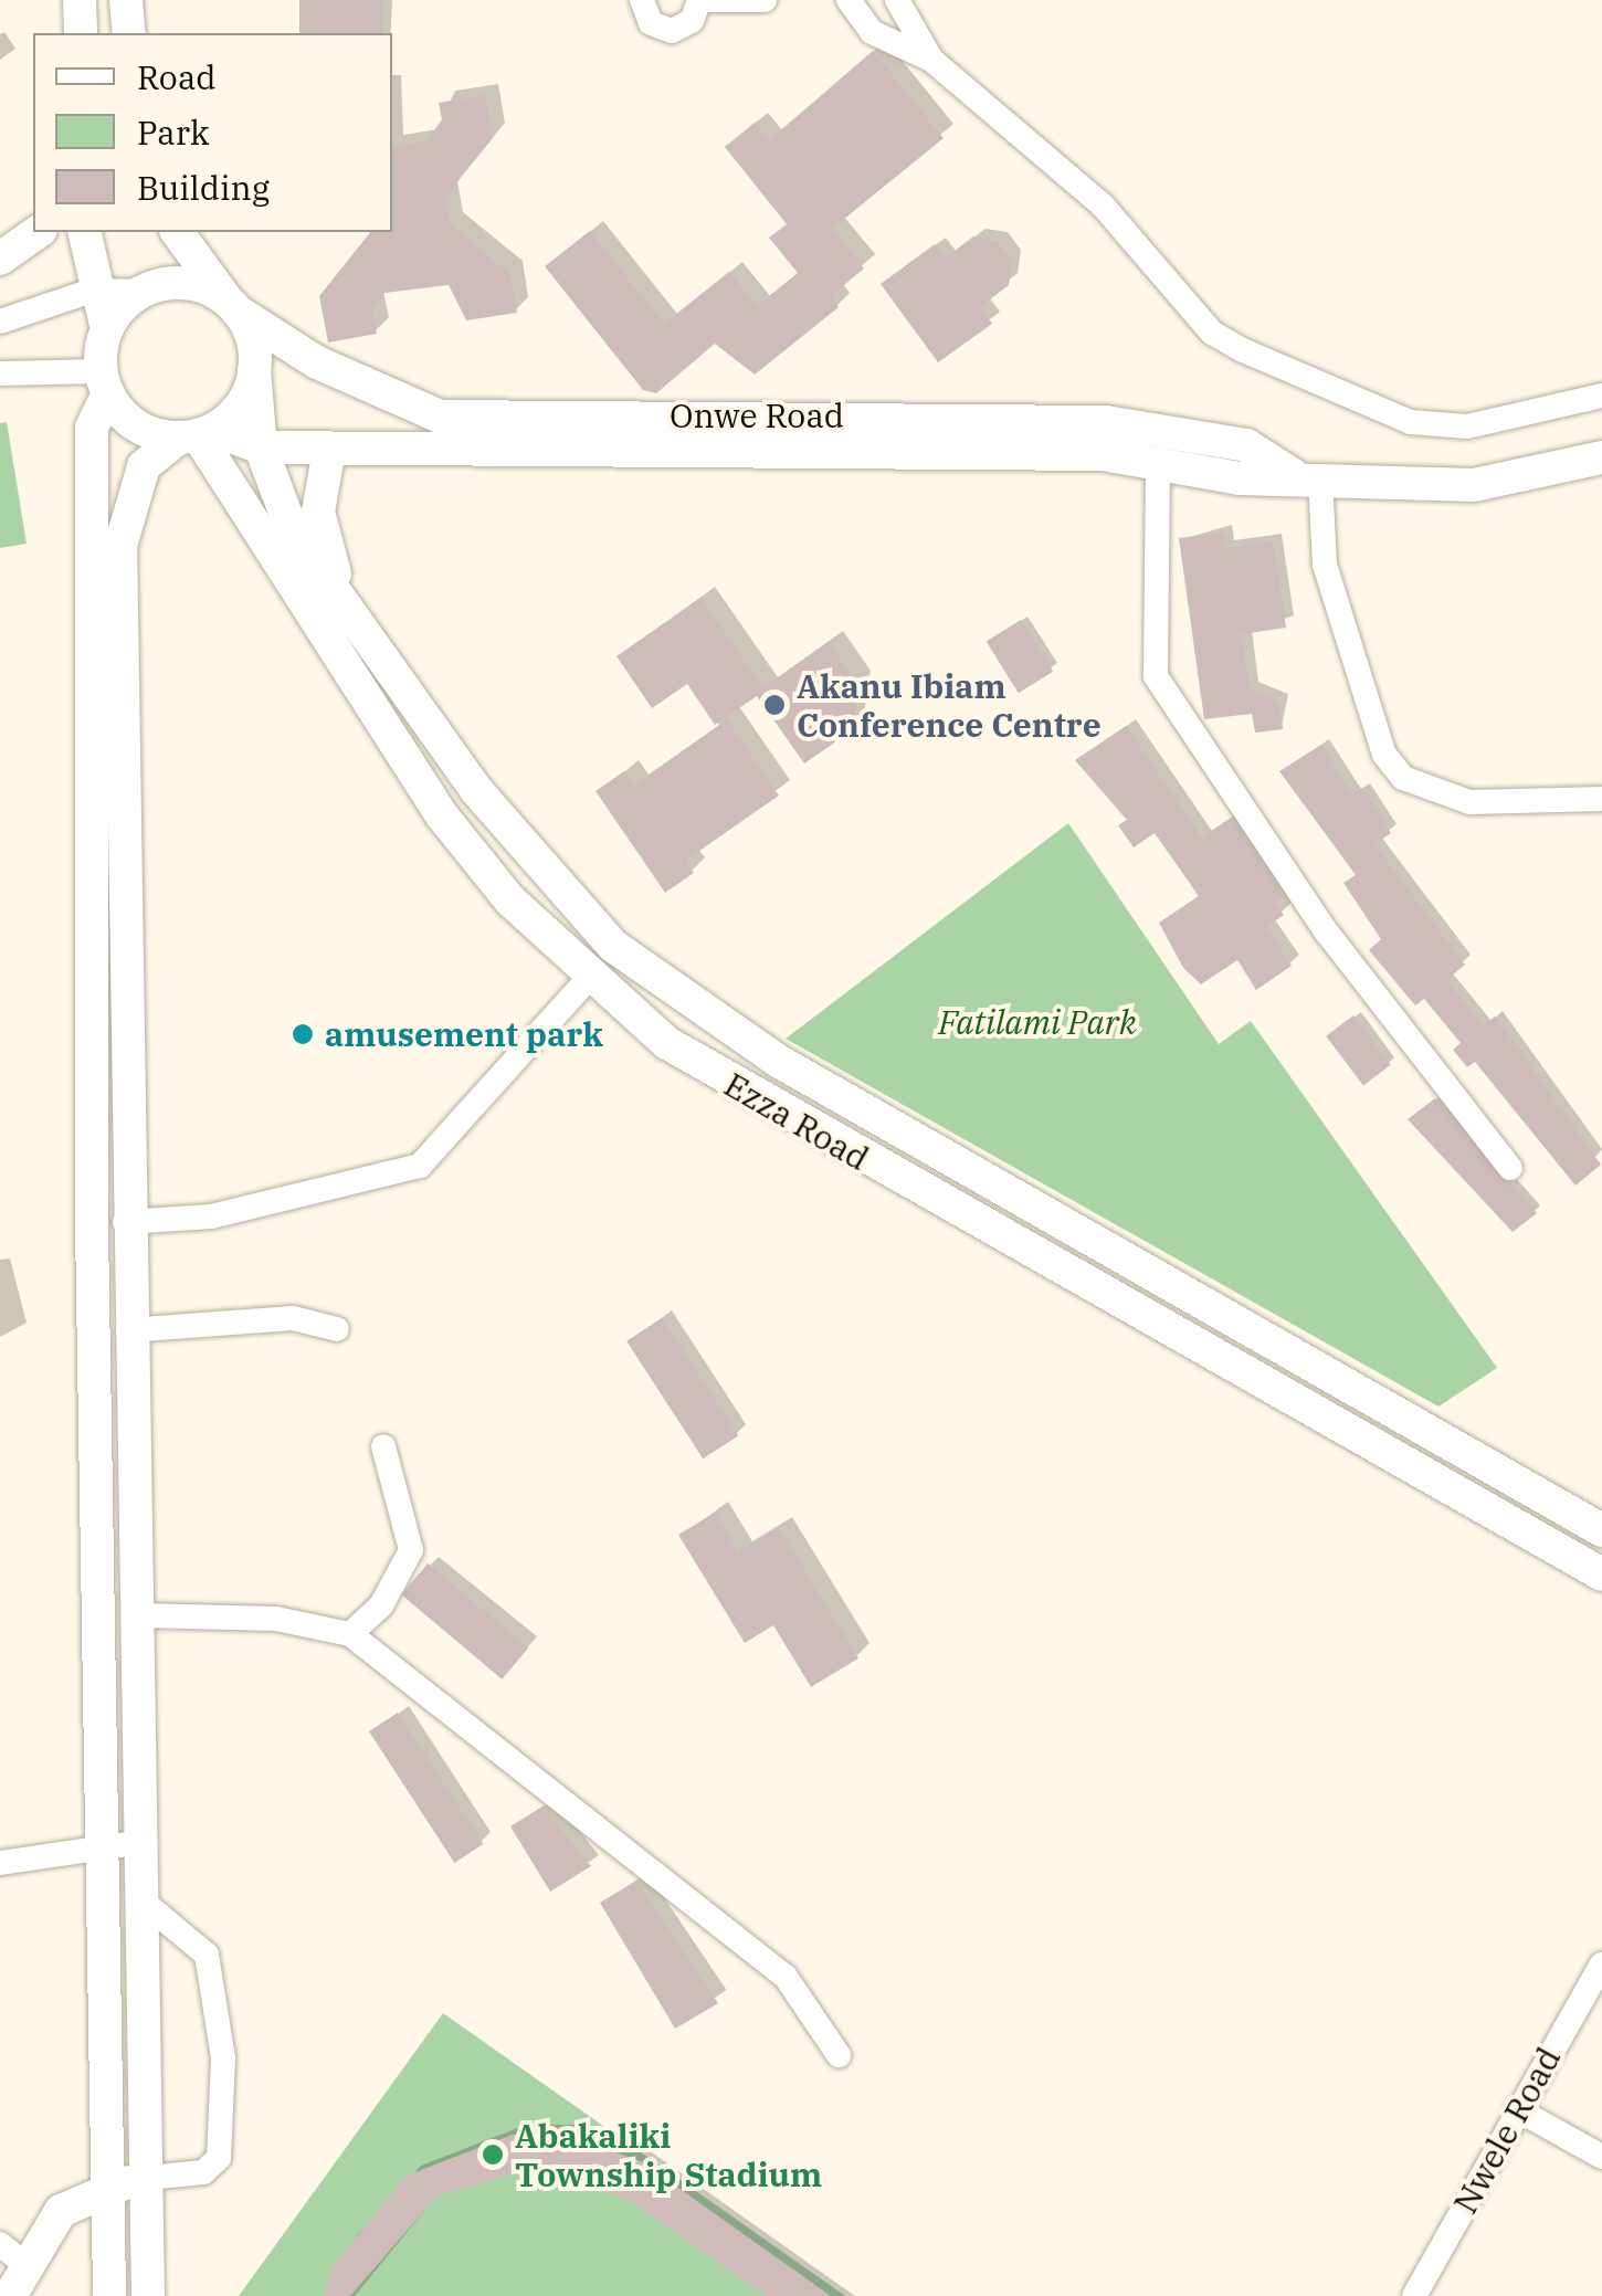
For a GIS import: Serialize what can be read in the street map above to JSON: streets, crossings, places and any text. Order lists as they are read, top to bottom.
{
  "streets": {
    "main road": ["Onwe Road", "Ezza Road"],
    "street": ["Nwele Road"]
  },
  "crossings": [
    ["Onwe Road", "Ezza Road"]
  ],
  "parks": ["Fatilami Park"],
  "places": ["Akanu Ibiam Conference Centre", "amusement park", "Abakaliki Township Stadium"],
  "legend": ["Road", "Park", "Building"]
}
